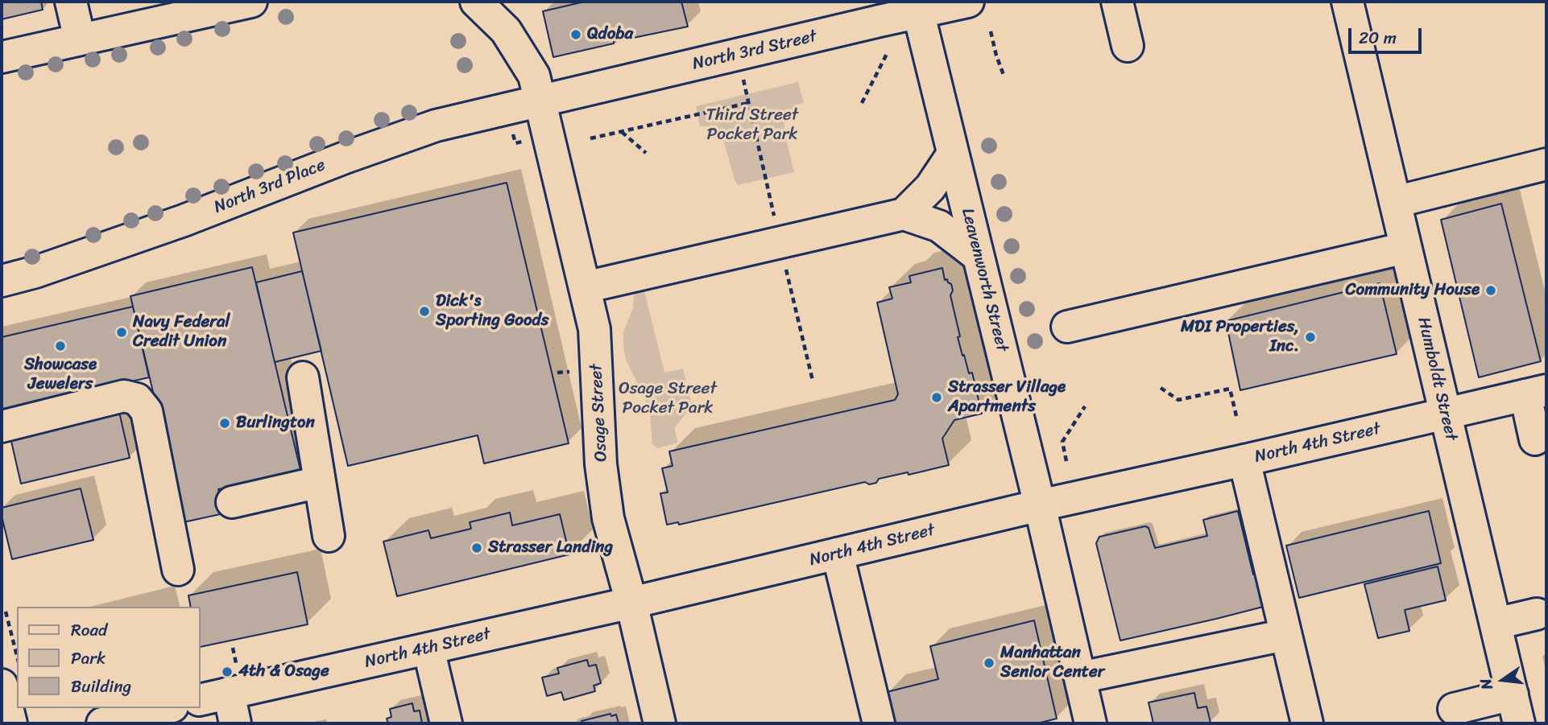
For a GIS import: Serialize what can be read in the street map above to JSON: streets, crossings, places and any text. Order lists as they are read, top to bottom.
{
  "streets": {
    "street": [
      "North 3rd Street",
      "North 3rd Place",
      "Leavenworth Street",
      "Humboldt Street",
      "Osage Street",
      "North 4th Street"
    ]
  },
  "crossings": [
    ["North 3rd Street", "North 3rd Place"],
    ["North 3rd Street", "Leavenworth Street"],
    ["North 3rd Street", "Osage Street"],
    ["North 3rd Place", "Osage Street"],
    ["Leavenworth Street", "North 4th Street"],
    ["Humboldt Street", "North 4th Street"],
    ["Osage Street", "North 4th Street"]
  ],
  "parks": ["Third Street Pocket Park", "Osage Street Pocket Park"],
  "places": [
    "Qdoba",
    "Community House",
    "Dick's Sporting Goods",
    "Navy Federal Credit Union",
    "MDI Properties, Inc.",
    "Showcase Jewelers",
    "Strasser Village Apartments",
    "Burlington",
    "Strasser Landing",
    "Manhattan Senior Center",
    "4th & Osage"
  ],
  "legend": ["Road", "Park", "Building"],
  "scale_bar": "20 m",
  "north": "left"
}
